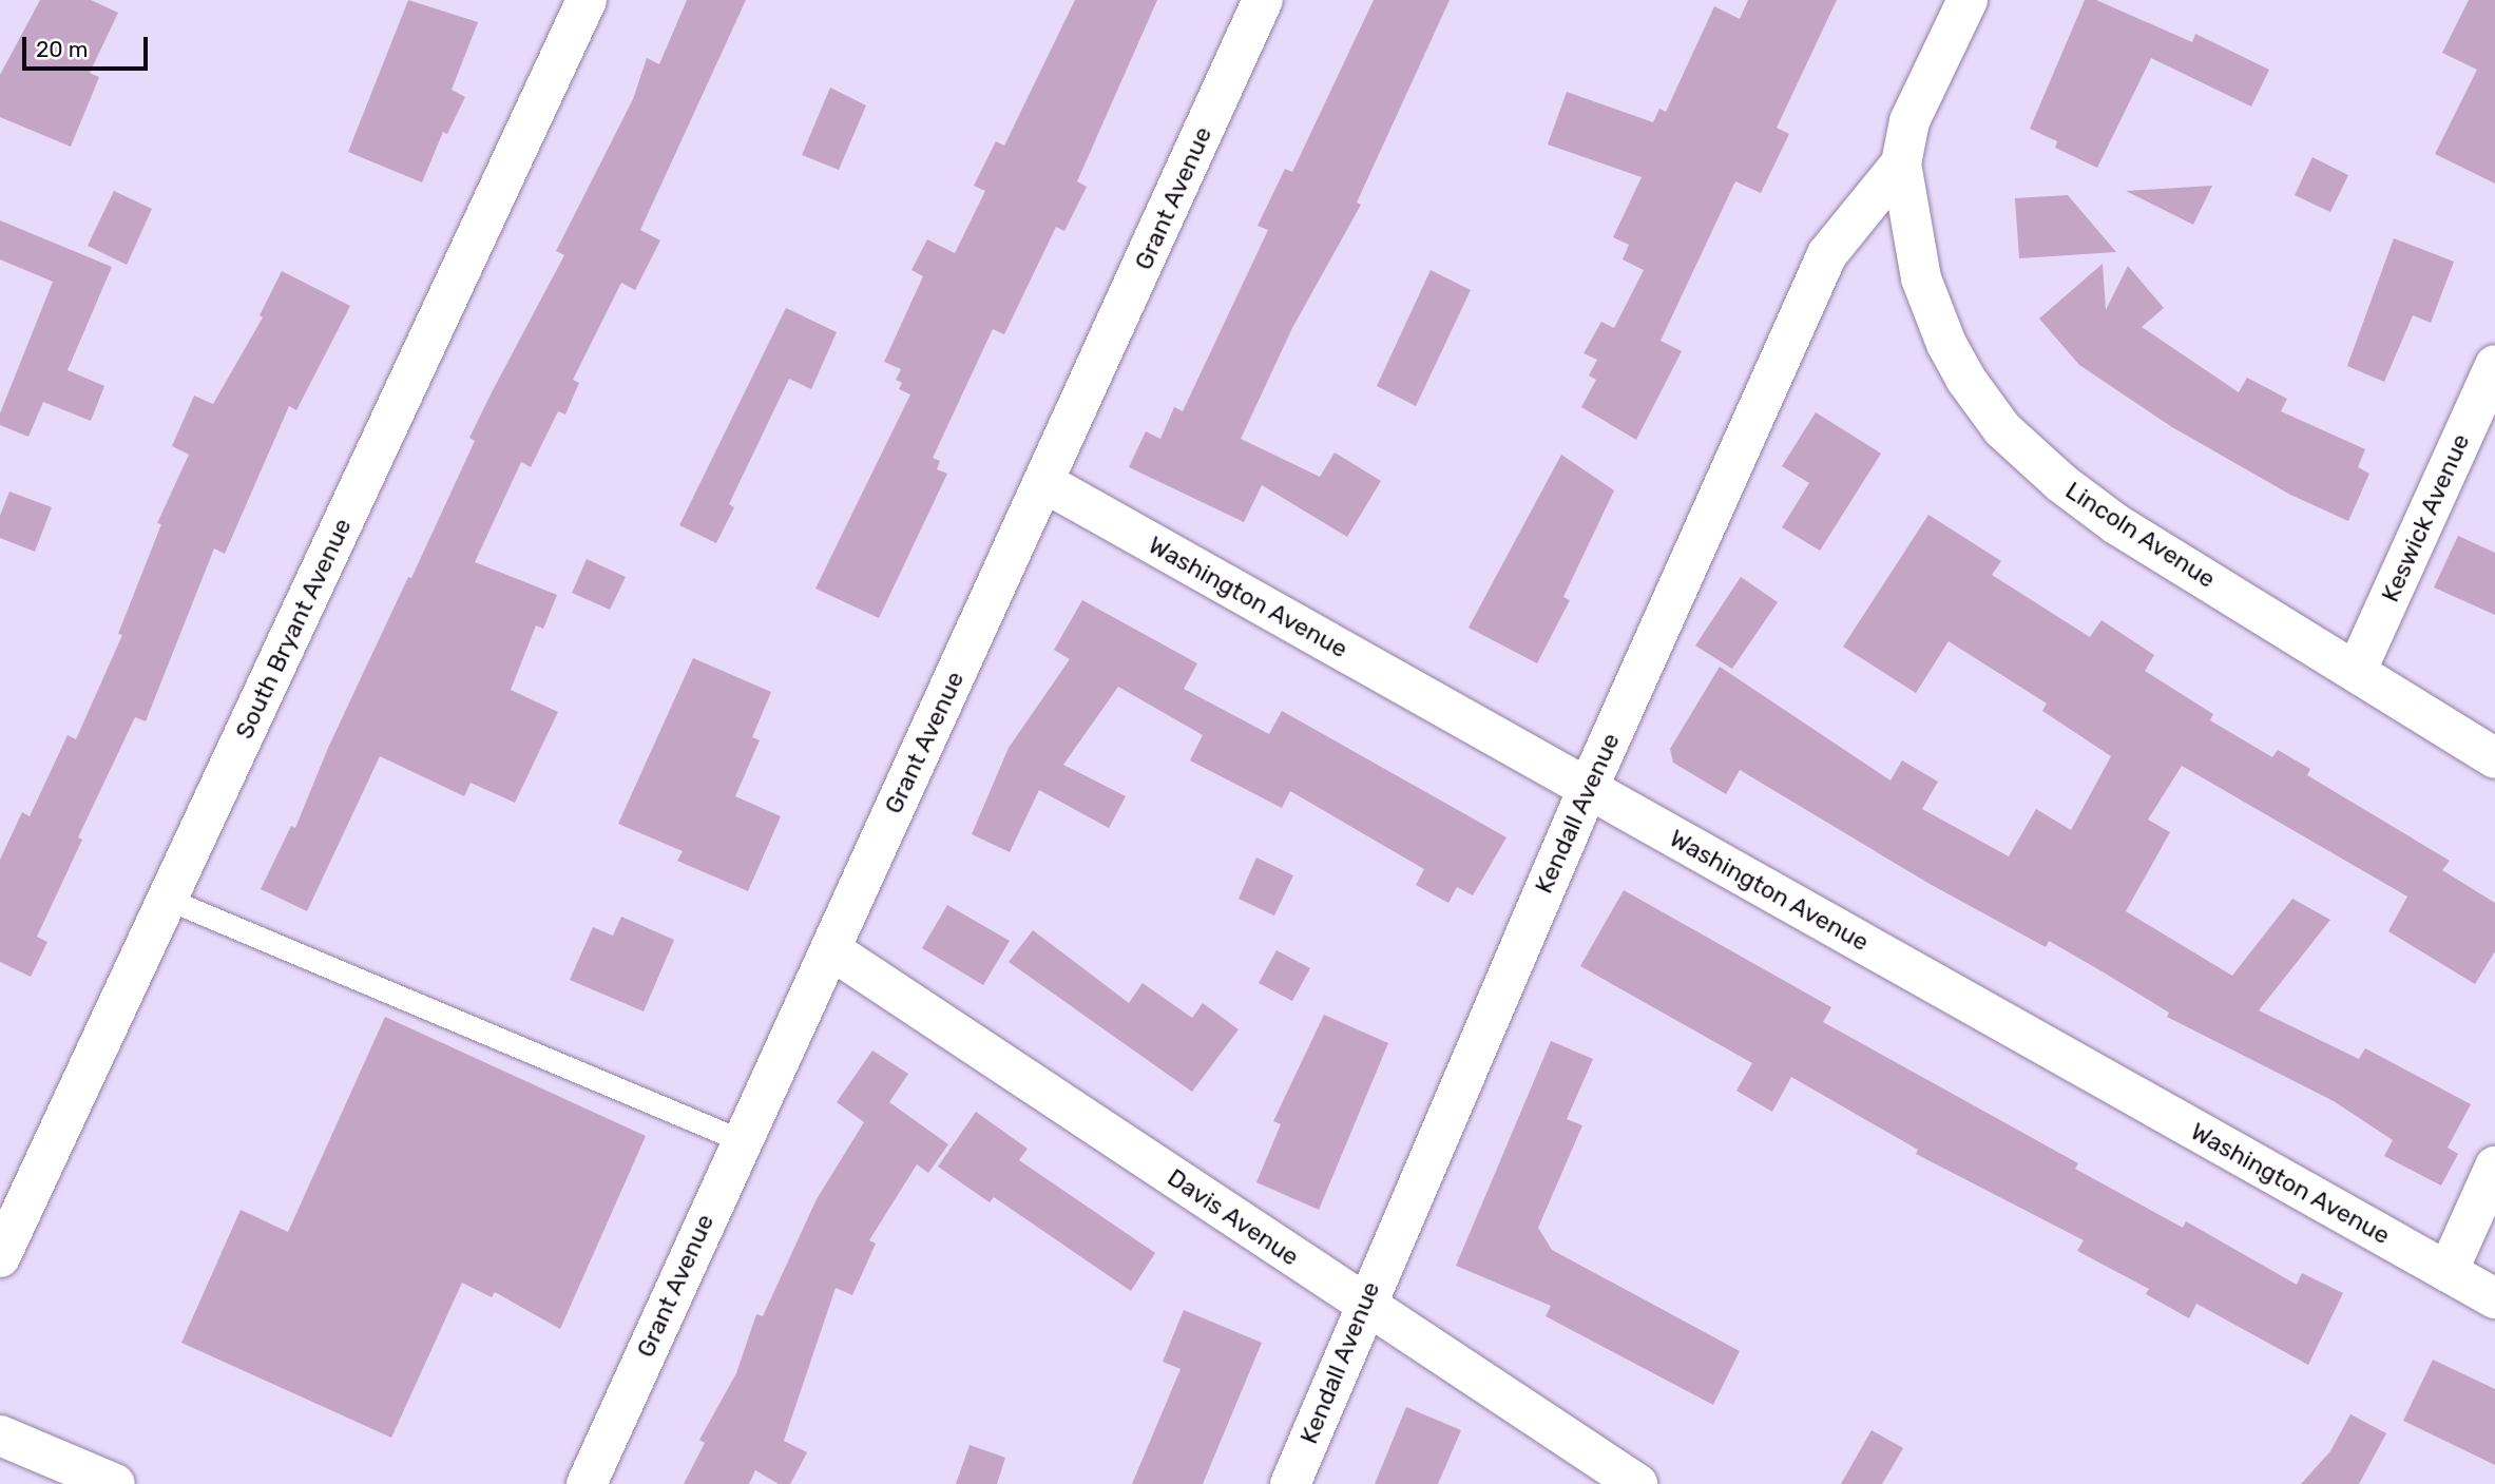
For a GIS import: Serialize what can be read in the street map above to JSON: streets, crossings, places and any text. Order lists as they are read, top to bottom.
{
  "streets": {
    "street": [
      "Grant Avenue",
      "Keswick Avenue",
      "Lincoln Avenue",
      "Washington Avenue",
      "South Bryant Avenue",
      "Kendall Avenue",
      "Davis Avenue"
    ]
  },
  "crossings": [
    ["Grant Avenue", "Washington Avenue"],
    ["Grant Avenue", "Davis Avenue"],
    ["Keswick Avenue", "Lincoln Avenue"],
    ["Lincoln Avenue", "Kendall Avenue"],
    ["Washington Avenue", "Kendall Avenue"],
    ["Kendall Avenue", "Davis Avenue"]
  ],
  "scale_bar": "20 m"
}
